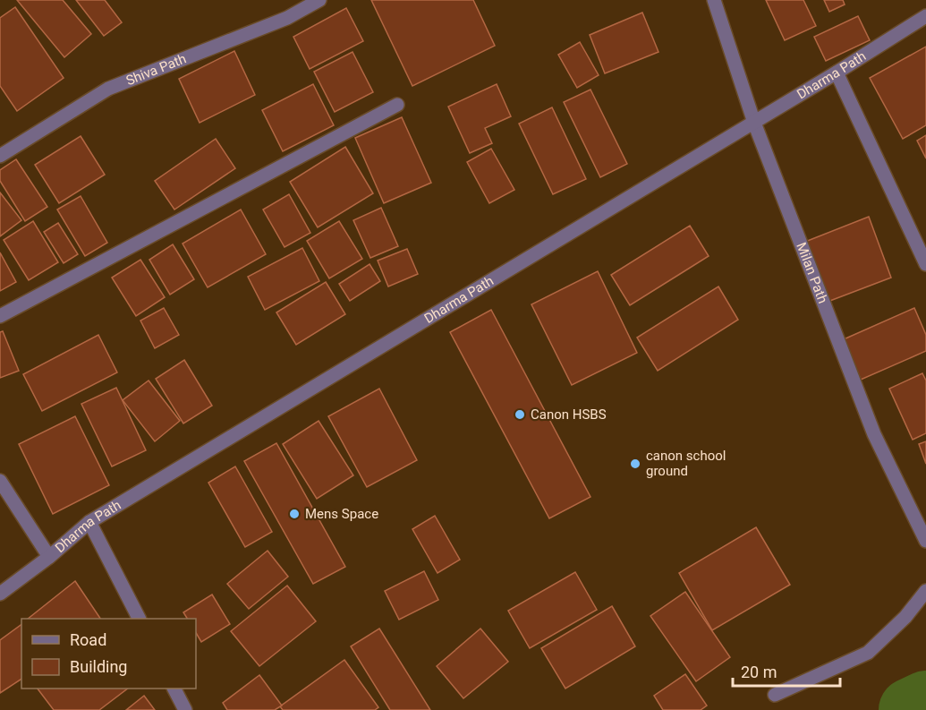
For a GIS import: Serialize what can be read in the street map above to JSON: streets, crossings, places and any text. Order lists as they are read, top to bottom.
{
  "streets": {
    "street": ["Shiva Path", "Dharma Path", "Milan Path"]
  },
  "crossings": [
    ["Dharma Path", "Milan Path"]
  ],
  "places": ["Canon HSBS", "canon school ground", "Mens Space"],
  "legend": ["Road", "Building"],
  "scale_bar": "20 m"
}
